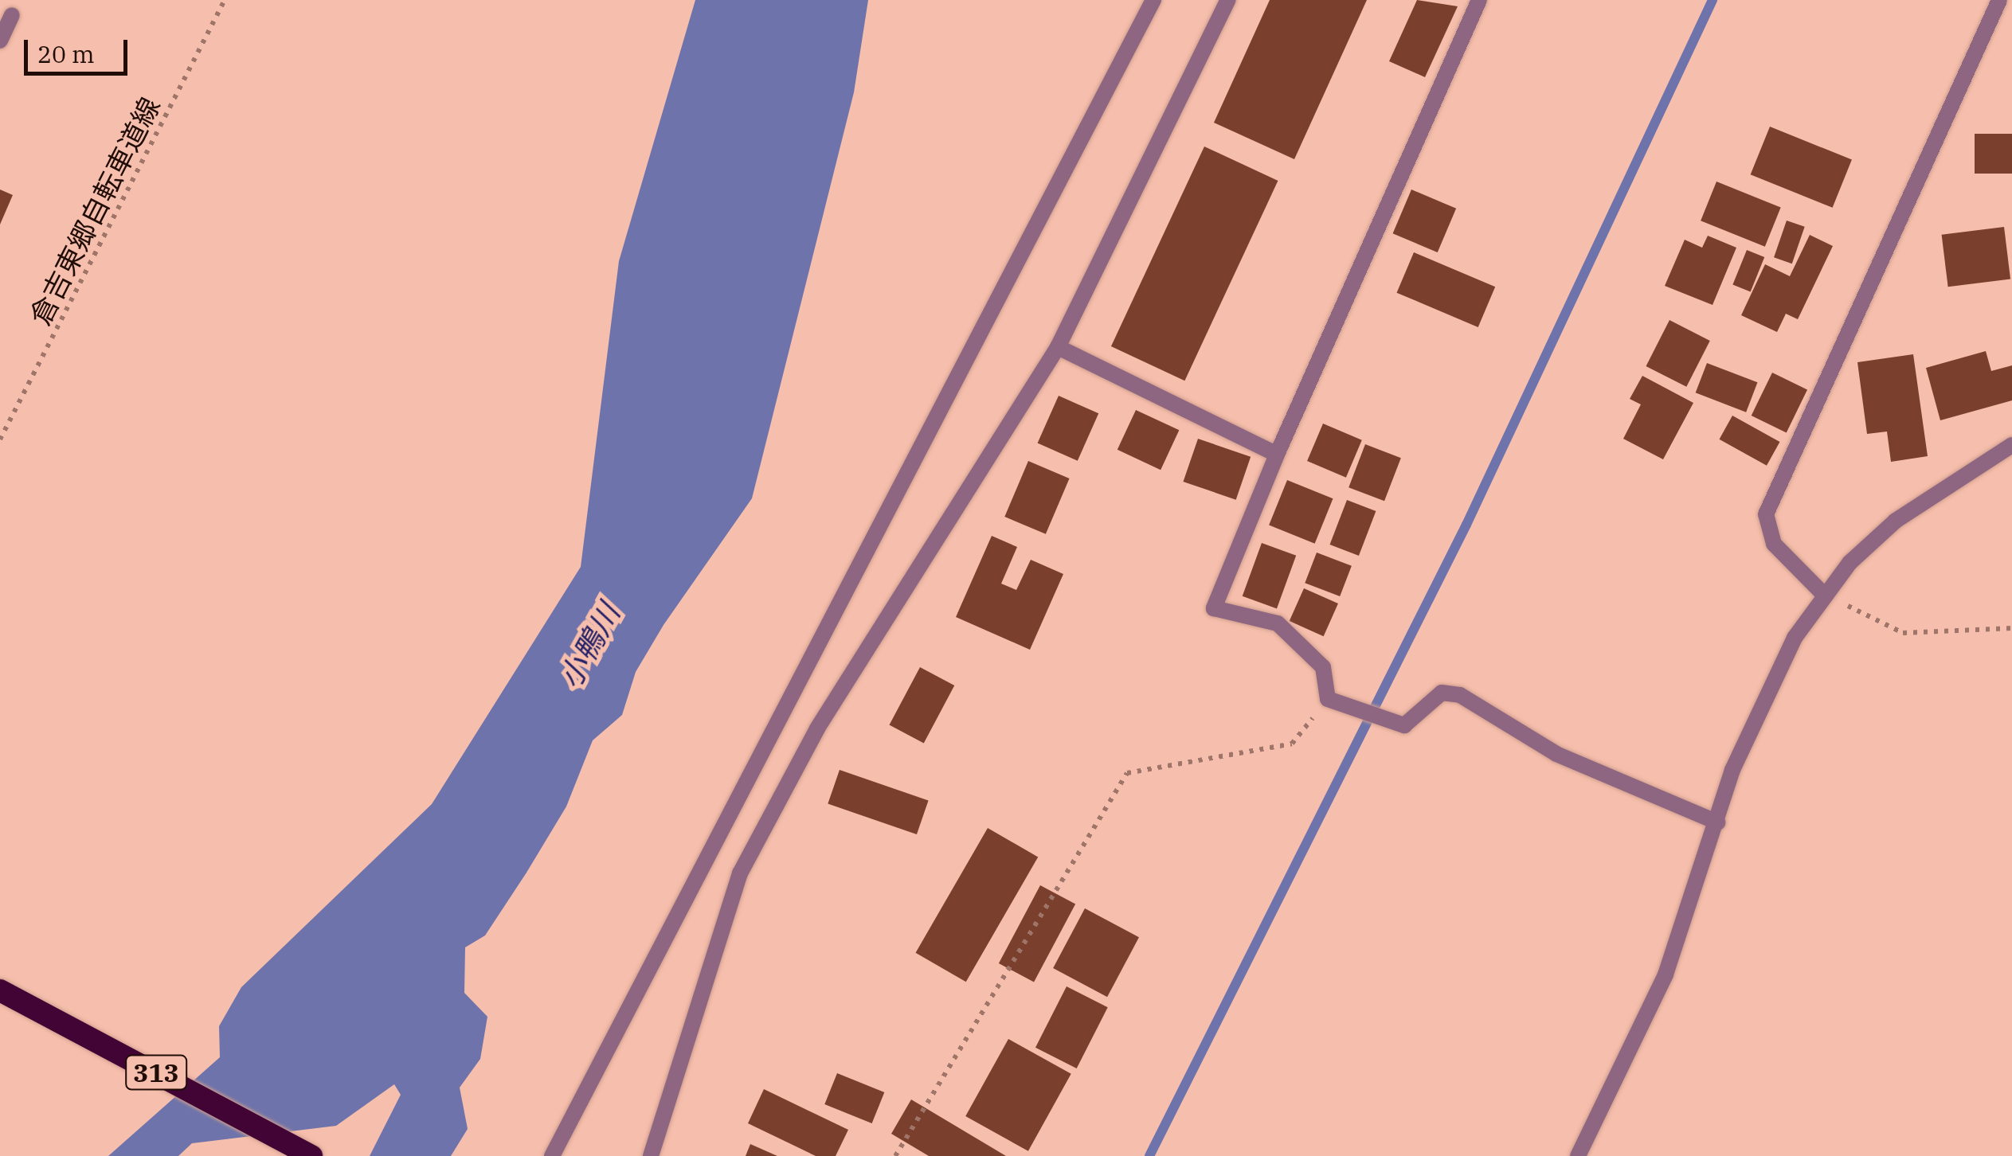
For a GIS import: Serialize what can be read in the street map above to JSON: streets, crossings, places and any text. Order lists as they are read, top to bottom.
{
  "streets": {
    "highway": ["313"],
    "path": ["倉吉東郷自転車道線"]
  },
  "water": ["小鴨川"],
  "scale_bar": "20 m"
}
